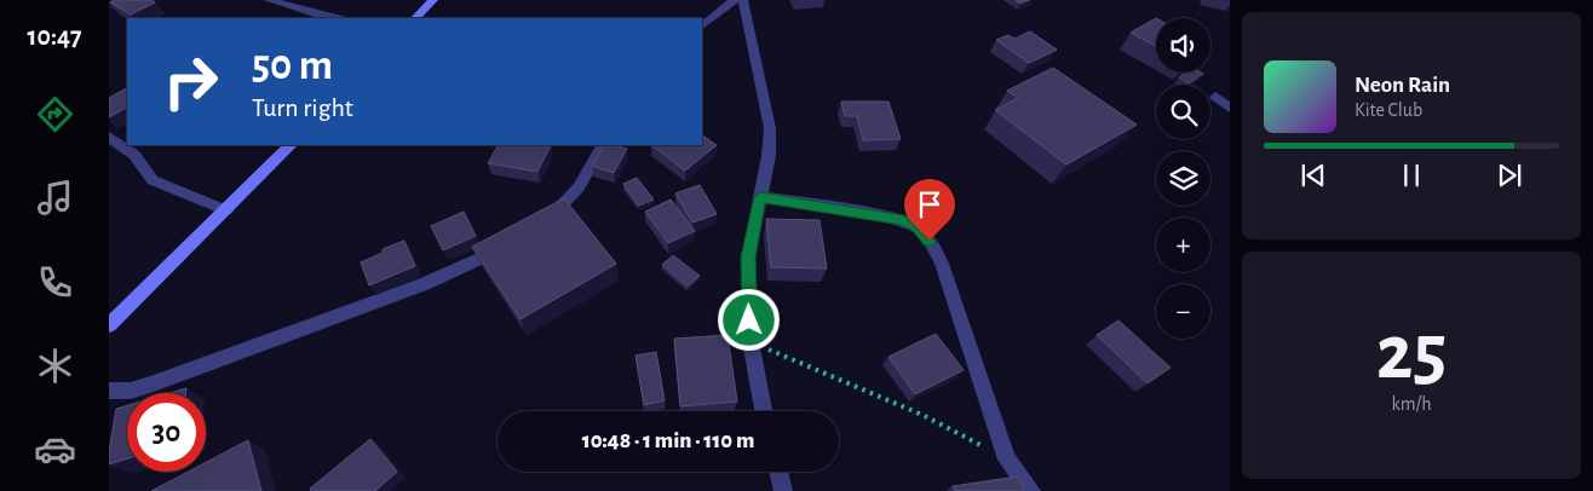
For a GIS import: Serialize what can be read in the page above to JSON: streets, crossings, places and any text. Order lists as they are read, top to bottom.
{
  "page": {
    "tabs": "10:47",
    "map_buttons": ["+", "−"],
    "turn": ["50 m", "Turn right"],
    "song": ["Neon Rain", "Kite Club"],
    "tile": ["25", "km/h"],
    "limit": "30",
    "trip": "10:48 · 1 min · 110 m"
  }
}
